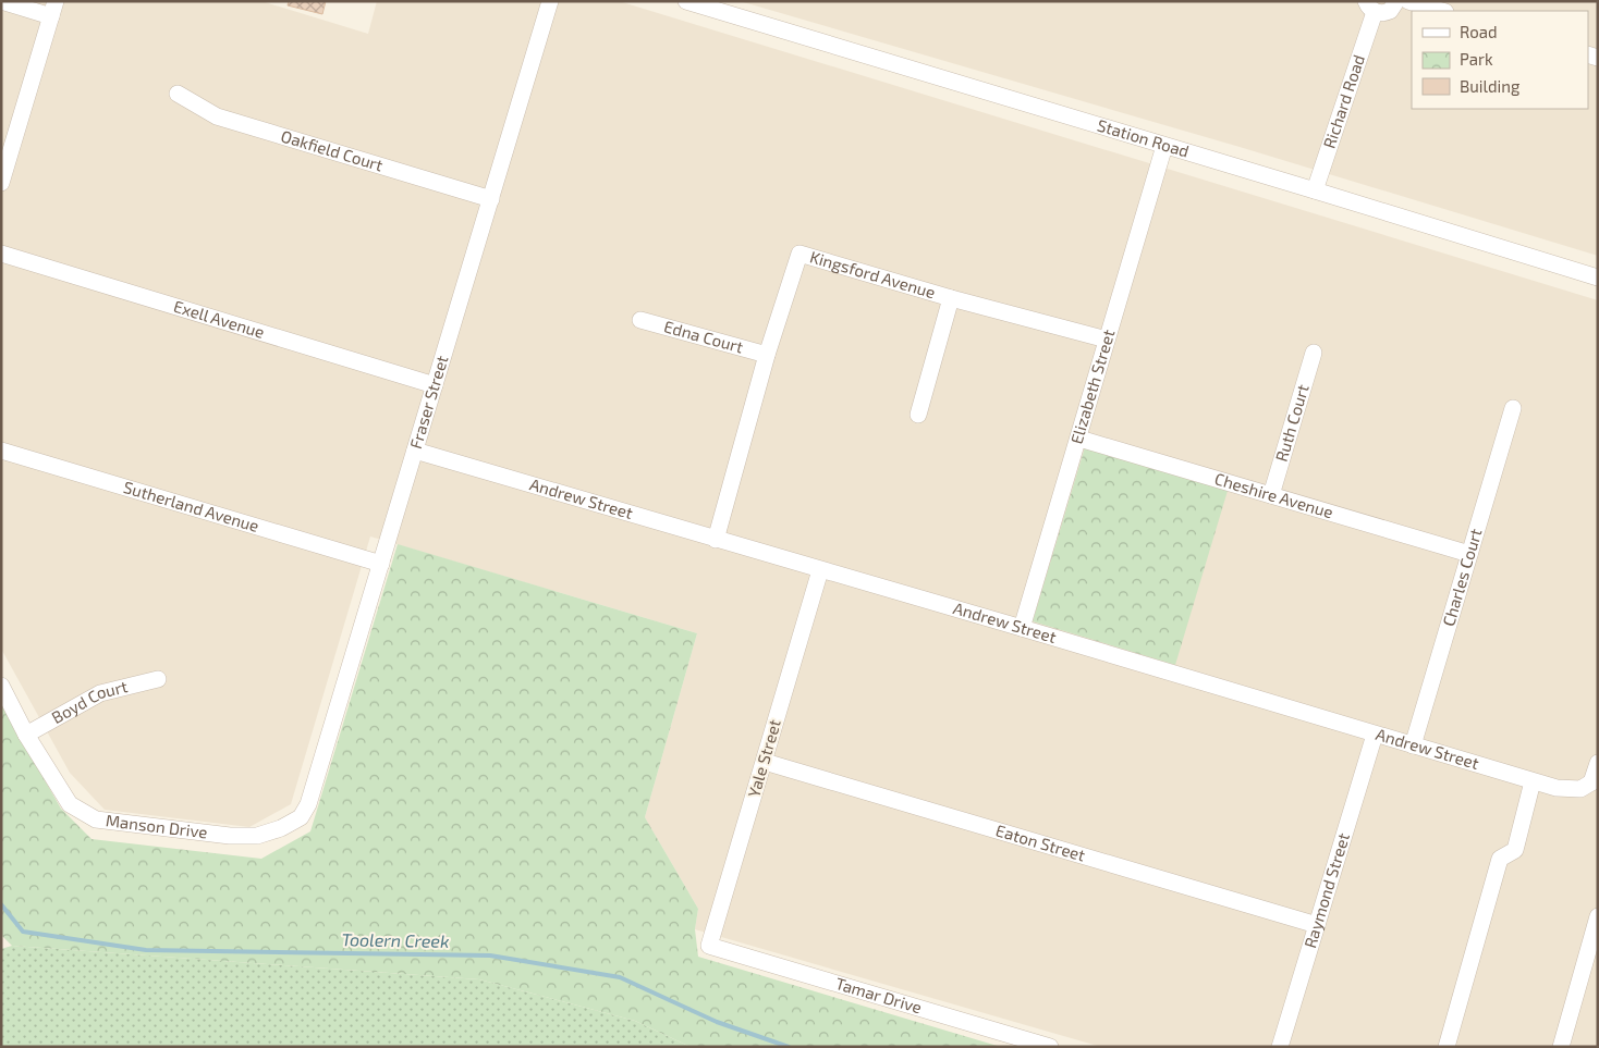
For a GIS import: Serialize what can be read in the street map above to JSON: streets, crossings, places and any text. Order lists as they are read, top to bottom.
{
  "streets": {
    "street": [
      "Richard Road",
      "Station Road",
      "Oakfield Court",
      "Kingsford Avenue",
      "Exell Avenue",
      "Edna Court",
      "Elizabeth Street",
      "Fraser Street",
      "Ruth Court",
      "Cheshire Avenue",
      "Andrew Street",
      "Sutherland Avenue",
      "Charles Court",
      "Boyd Court",
      "Yale Street",
      "Manson Drive",
      "Eaton Street",
      "Raymond Street",
      "Tamar Drive"
    ]
  },
  "crossings": [
    ["Richard Road", "Station Road"],
    ["Station Road", "Elizabeth Street"],
    ["Oakfield Court", "Fraser Street"],
    ["Kingsford Avenue", "Edna Court"],
    ["Kingsford Avenue", "Elizabeth Street"],
    ["Kingsford Avenue", "Andrew Street"],
    ["Exell Avenue", "Fraser Street"],
    ["Elizabeth Street", "Cheshire Avenue"],
    ["Elizabeth Street", "Andrew Street"],
    ["Fraser Street", "Andrew Street"],
    ["Fraser Street", "Sutherland Avenue"],
    ["Fraser Street", "Manson Drive"],
    ["Ruth Court", "Cheshire Avenue"],
    ["Cheshire Avenue", "Charles Court"],
    ["Andrew Street", "Charles Court"],
    ["Andrew Street", "Yale Street"],
    ["Andrew Street", "Raymond Street"],
    ["Boyd Court", "Manson Drive"],
    ["Yale Street", "Eaton Street"],
    ["Yale Street", "Tamar Drive"],
    ["Eaton Street", "Raymond Street"]
  ],
  "water": ["Toolern Creek"],
  "legend": ["Road", "Park", "Building"]
}
